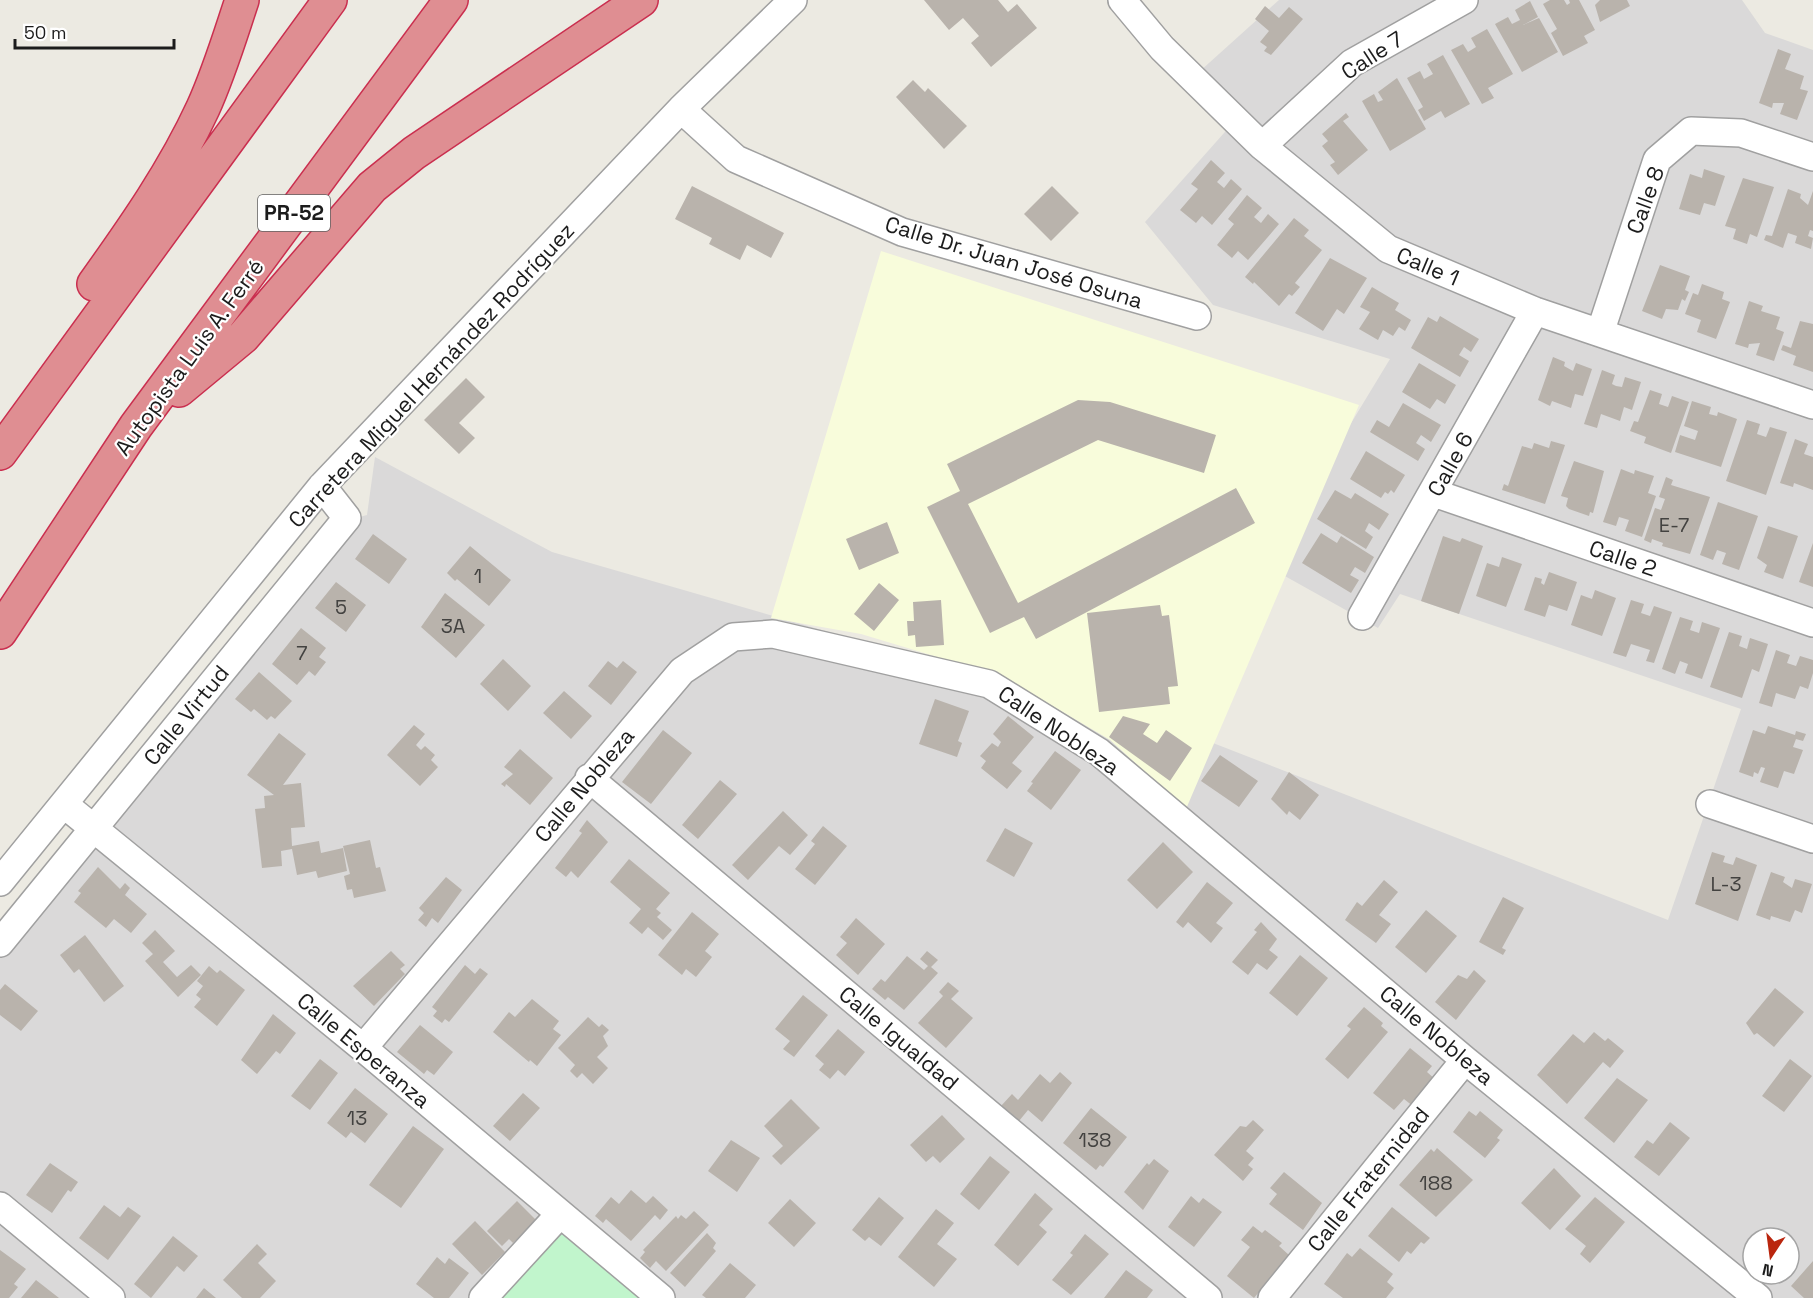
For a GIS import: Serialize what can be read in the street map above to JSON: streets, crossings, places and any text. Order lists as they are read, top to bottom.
{
  "streets": {
    "highway": ["PR-52", "Autopista Luis A. Ferré"],
    "street": [
      "Calle 7",
      "Calle 8",
      "Calle Dr. Juan José Osuna",
      "Calle 1",
      "Carretera Miguel Hernández Rodríguez",
      "Calle 6",
      "Calle 2",
      "Calle Virtud",
      "Calle Nobleza",
      "Calle Igualdad",
      "Calle Esperanza",
      "Calle Fraternidad"
    ]
  },
  "crossings": [
    ["Calle 7", "Calle 1"],
    ["Calle 8", "Calle 1"],
    ["Calle Dr. Juan José Osuna", "Carretera Miguel Hernández Rodríguez"],
    ["Calle 1", "Calle 6"],
    ["Carretera Miguel Hernández Rodríguez", "Calle Virtud"],
    ["Carretera Miguel Hernández Rodríguez", "Calle Esperanza"],
    ["Calle 6", "Calle 2"],
    ["Calle Virtud", "Calle Esperanza"],
    ["Calle Nobleza", "Calle Igualdad"],
    ["Calle Nobleza", "Calle Esperanza"],
    ["Calle Nobleza", "Calle Fraternidad"]
  ],
  "house_numbers": [
    "E-7",
    "1",
    "5",
    "3A",
    "7",
    "L-3",
    "13",
    "138",
    "188"
  ],
  "scale_bar": "50 m",
  "north": "bottom"
}
